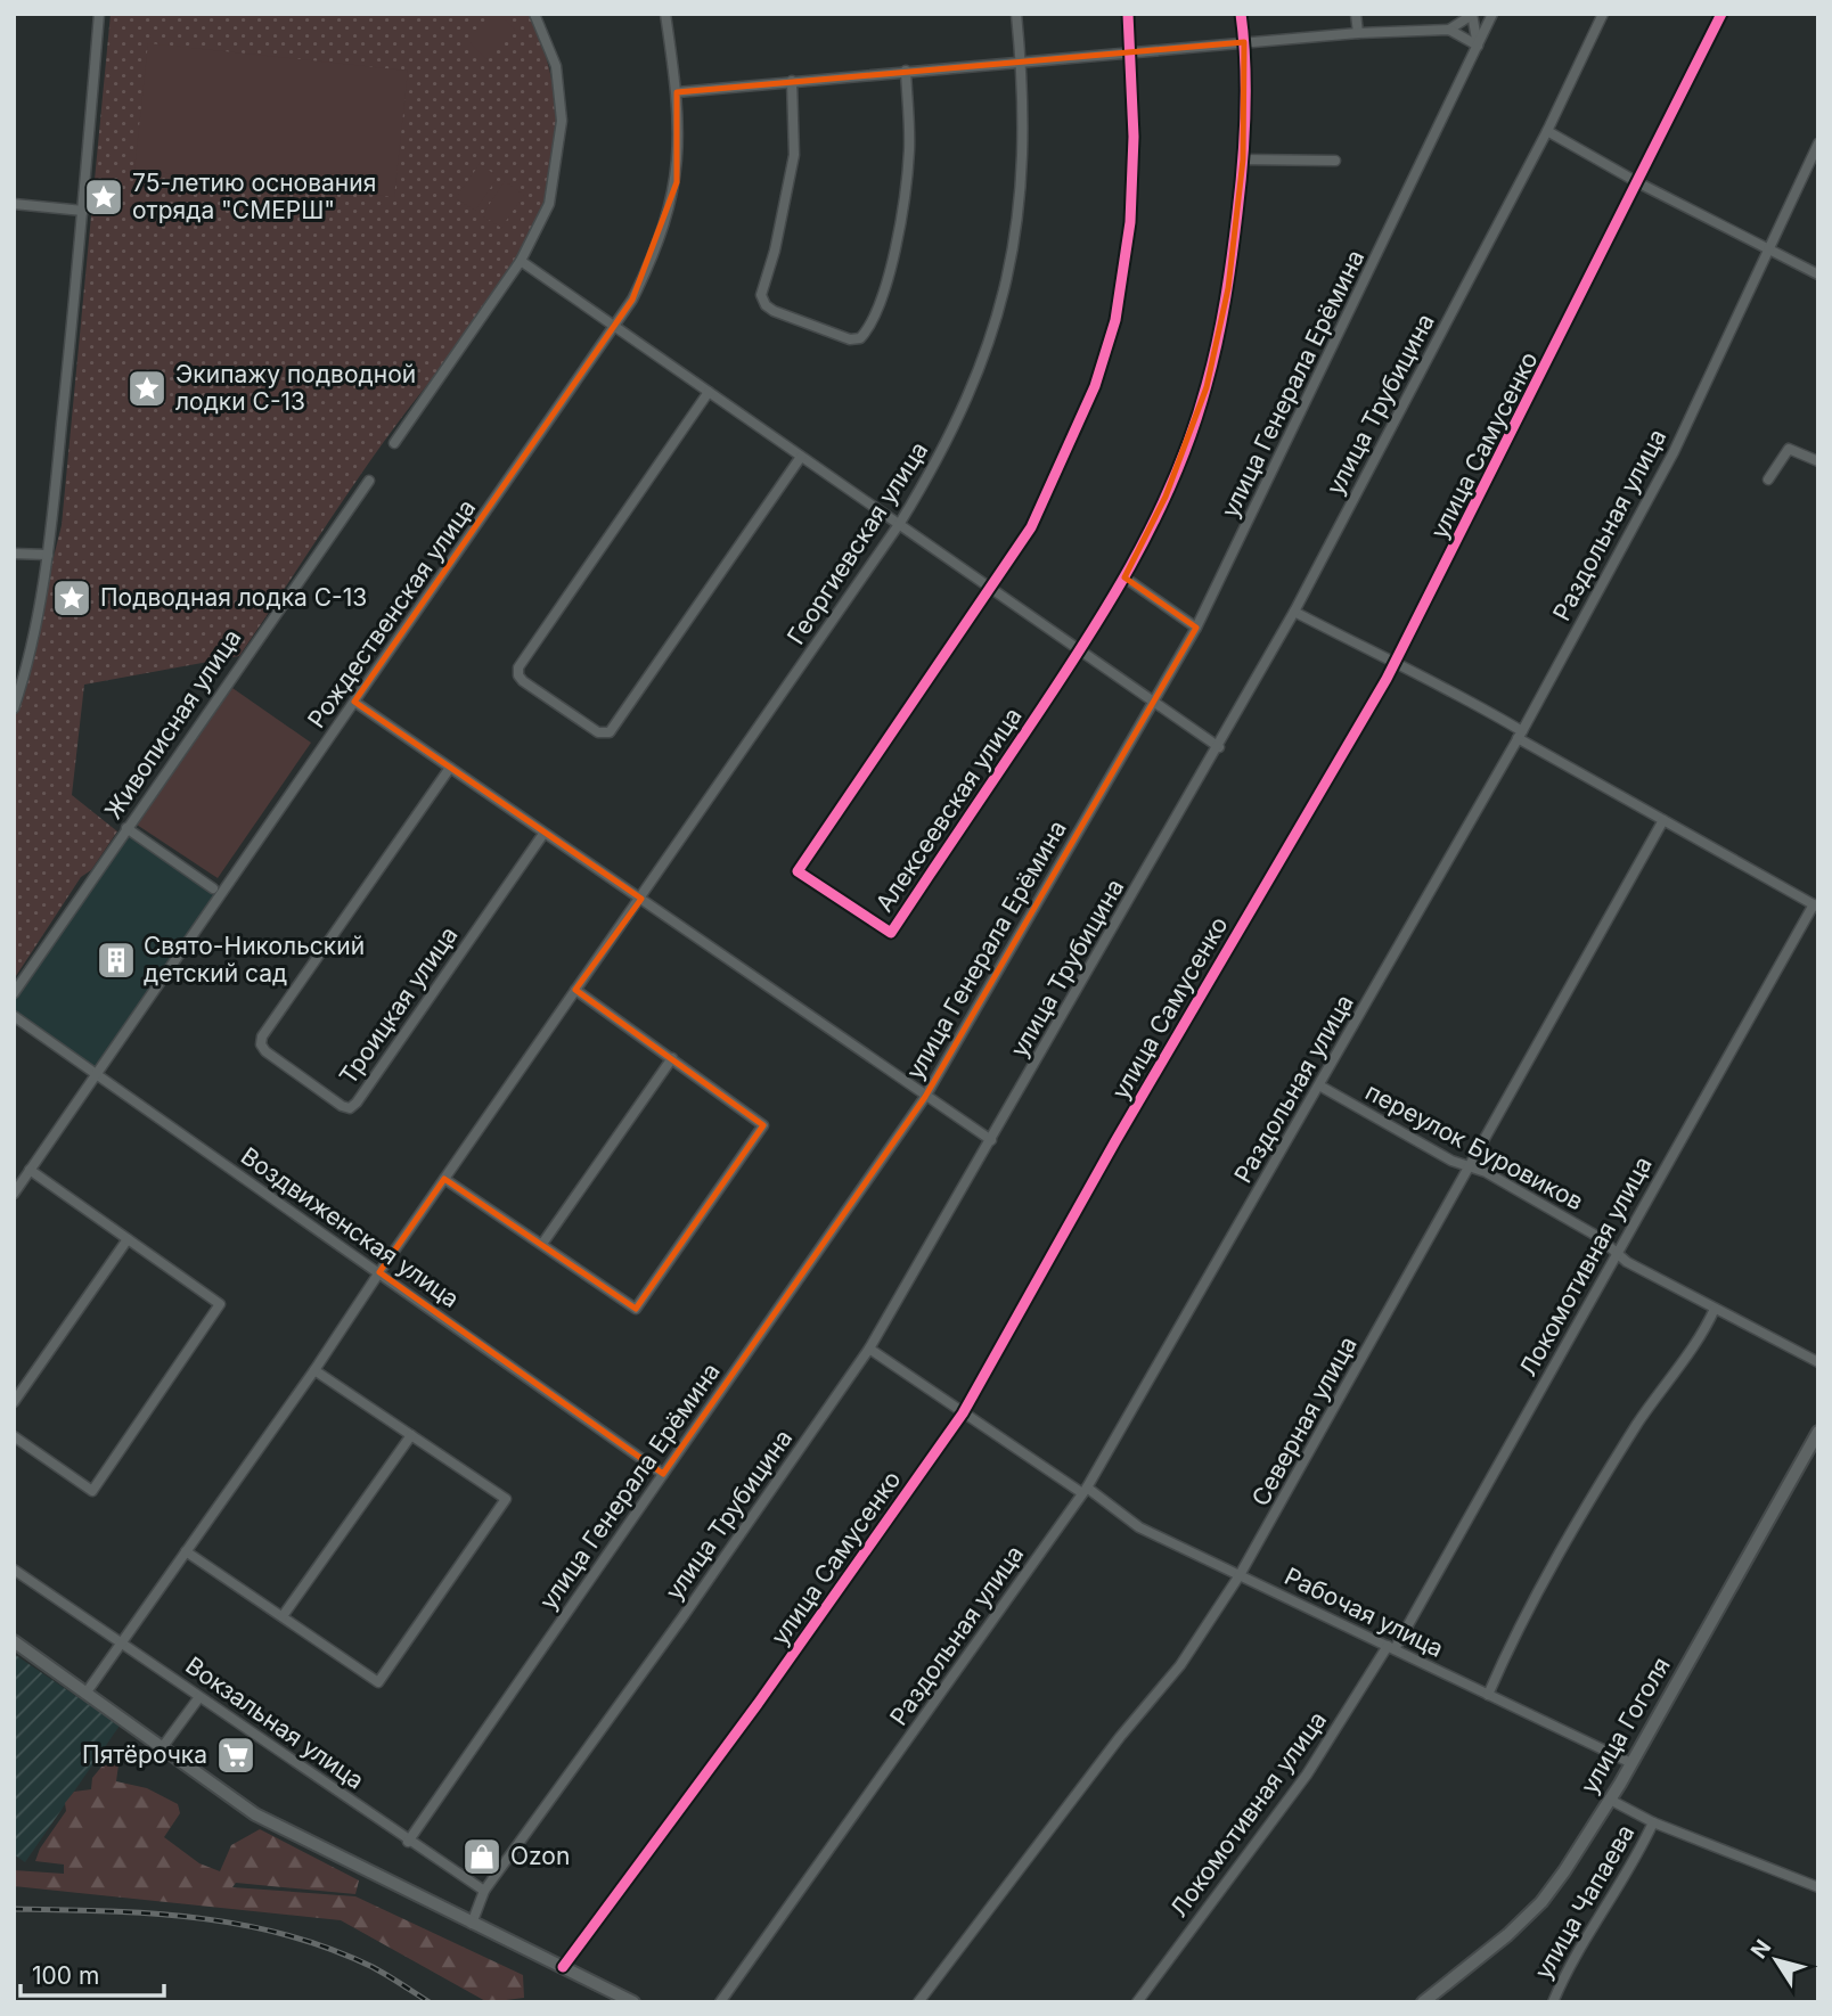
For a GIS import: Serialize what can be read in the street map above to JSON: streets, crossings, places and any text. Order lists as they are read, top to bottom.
{
  "streets": {
    "main road": ["улица Гоголя"],
    "street": [
      "улица Генерала Ерёмина",
      "улица Трубицина",
      "улица Самусенко",
      "Раздольная улица",
      "Георгиевская улица",
      "Рождественская улица",
      "Живописная улица",
      "Алексеевская улица",
      "Троицкая улица",
      "переулок Буровиков",
      "Воздвиженская улица",
      "Локомотивная улица",
      "Северная улица",
      "Рабочая улица",
      "Вокзальная улица",
      "улица Чапаева"
    ]
  },
  "crossings": [
    ["улица Генерала Ерёмина", "Воздвиженская улица"],
    ["улица Генерала Ерёмина", "Вокзальная улица"],
    ["улица Трубицина", "Рабочая улица"],
    ["улица Трубицина", "Вокзальная улица"],
    ["улица Самусенко", "Рабочая улица"],
    ["Раздольная улица", "переулок Буровиков"],
    ["Раздольная улица", "Рабочая улица"],
    ["Георгиевская улица", "Воздвиженская улица"],
    ["Георгиевская улица", "Вокзальная улица"],
    ["Рождественская улица", "Воздвиженская улица"],
    ["переулок Буровиков", "Локомотивная улица"],
    ["переулок Буровиков", "Северная улица"],
    ["Локомотивная улица", "Рабочая улица"],
    ["Северная улица", "Рабочая улица"],
    ["Рабочая улица", "улица Гоголя"]
  ],
  "places": {
    "place": ["75-летию основания отряда \"СМЕРШ\"", "Экипажу подводной лодки С-13", "Подводная лодка С-13"],
    "building": ["Свято-Никольский детский сад"],
    "supermarket": ["Пятёрочка"],
    "shop": ["Ozon"]
  },
  "scale_bar": "100 m",
  "north": "top left"
}
